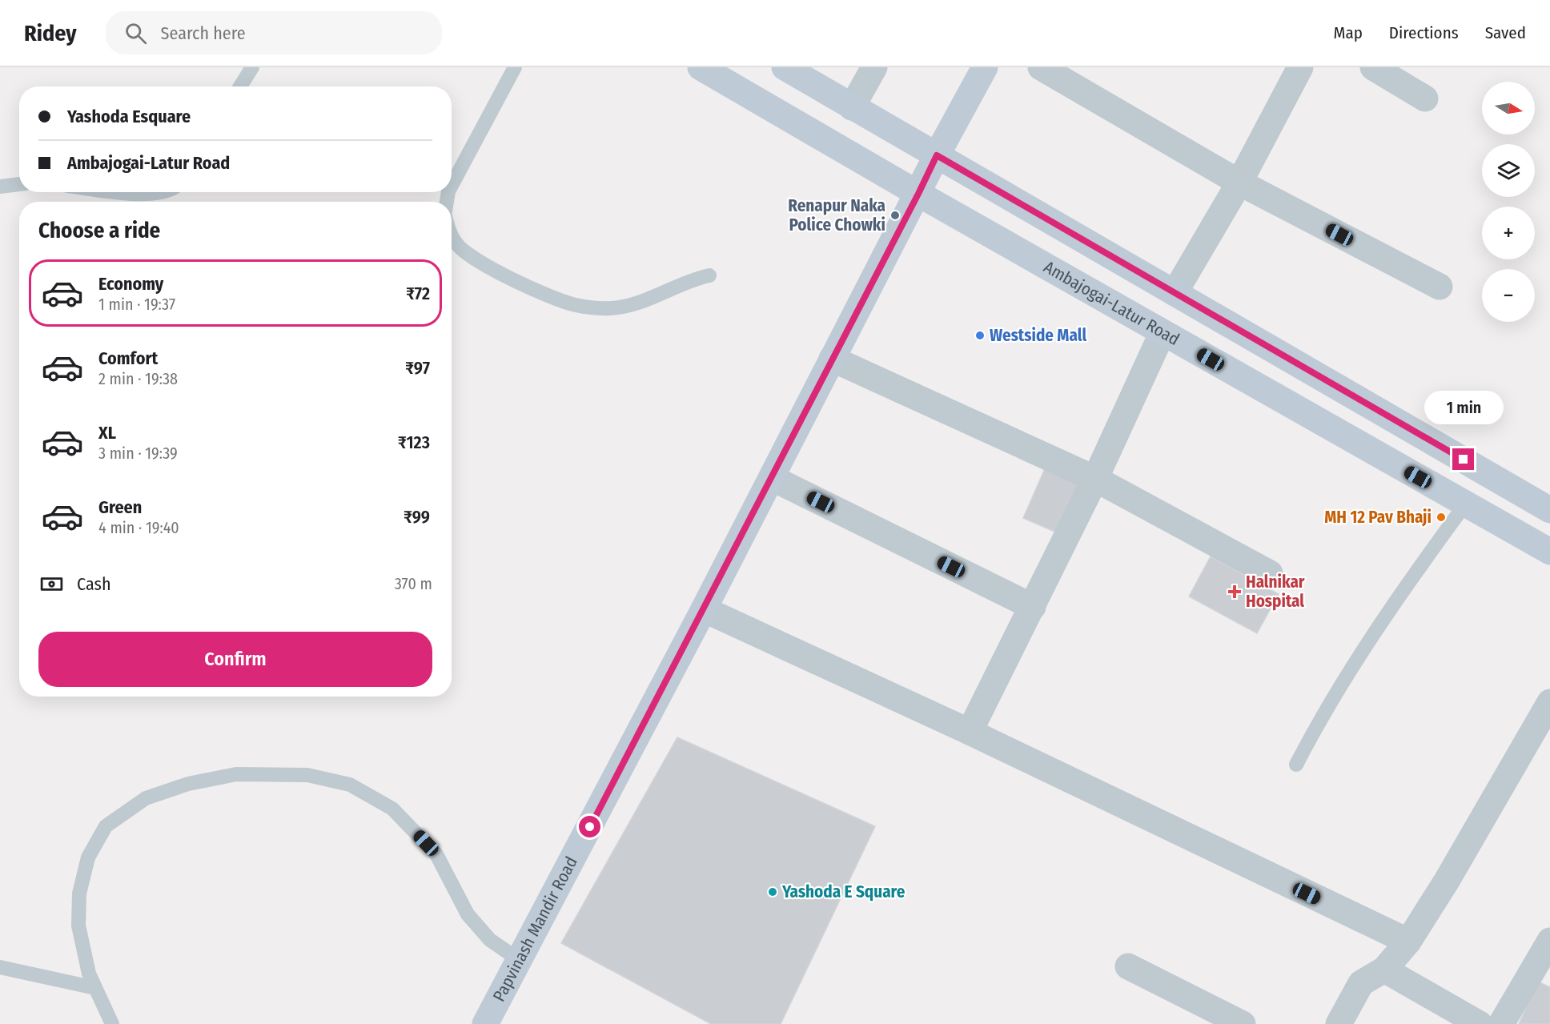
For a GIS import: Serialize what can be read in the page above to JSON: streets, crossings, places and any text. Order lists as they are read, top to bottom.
{
  "streets": {
    "main road": ["Ambajogai-Latur Road", "Papvinash Mandir Road"]
  },
  "crossings": [
    ["Ambajogai-Latur Road", "Papvinash Mandir Road"]
  ],
  "places": {
    "other": [
      "Renapur Naka Police Chowki",
      "Westside Mall",
      "MH 12 Pav Bhaji",
      "Yashoda E Square"
    ],
    "health": ["Halnikar Hospital"]
  },
  "north": "right",
  "page": {
    "header": "Ridey",
    "search": "Search here",
    "nav": ["Map", "Directions", "Saved"],
    "map_buttons": ["+", "−"],
    "banner": ["Yashoda Esquare", "Ambajogai-Latur Road"],
    "heading": "Choose a ride",
    "list": [
      {
        "name": "Economy",
        "note": "1 min · 19:37",
        "value": "₹72"
      },
      {
        "name": "Comfort",
        "note": "2 min · 19:38",
        "value": "₹97"
      },
      {
        "name": "XL",
        "note": "3 min · 19:39",
        "value": "₹123"
      },
      {
        "name": "Green",
        "note": "4 min · 19:40",
        "value": "₹99"
      }
    ],
    "bubble": "1 min",
    "pay": ["Cash", "370 m"],
    "buttons": "Confirm"
  }
}
